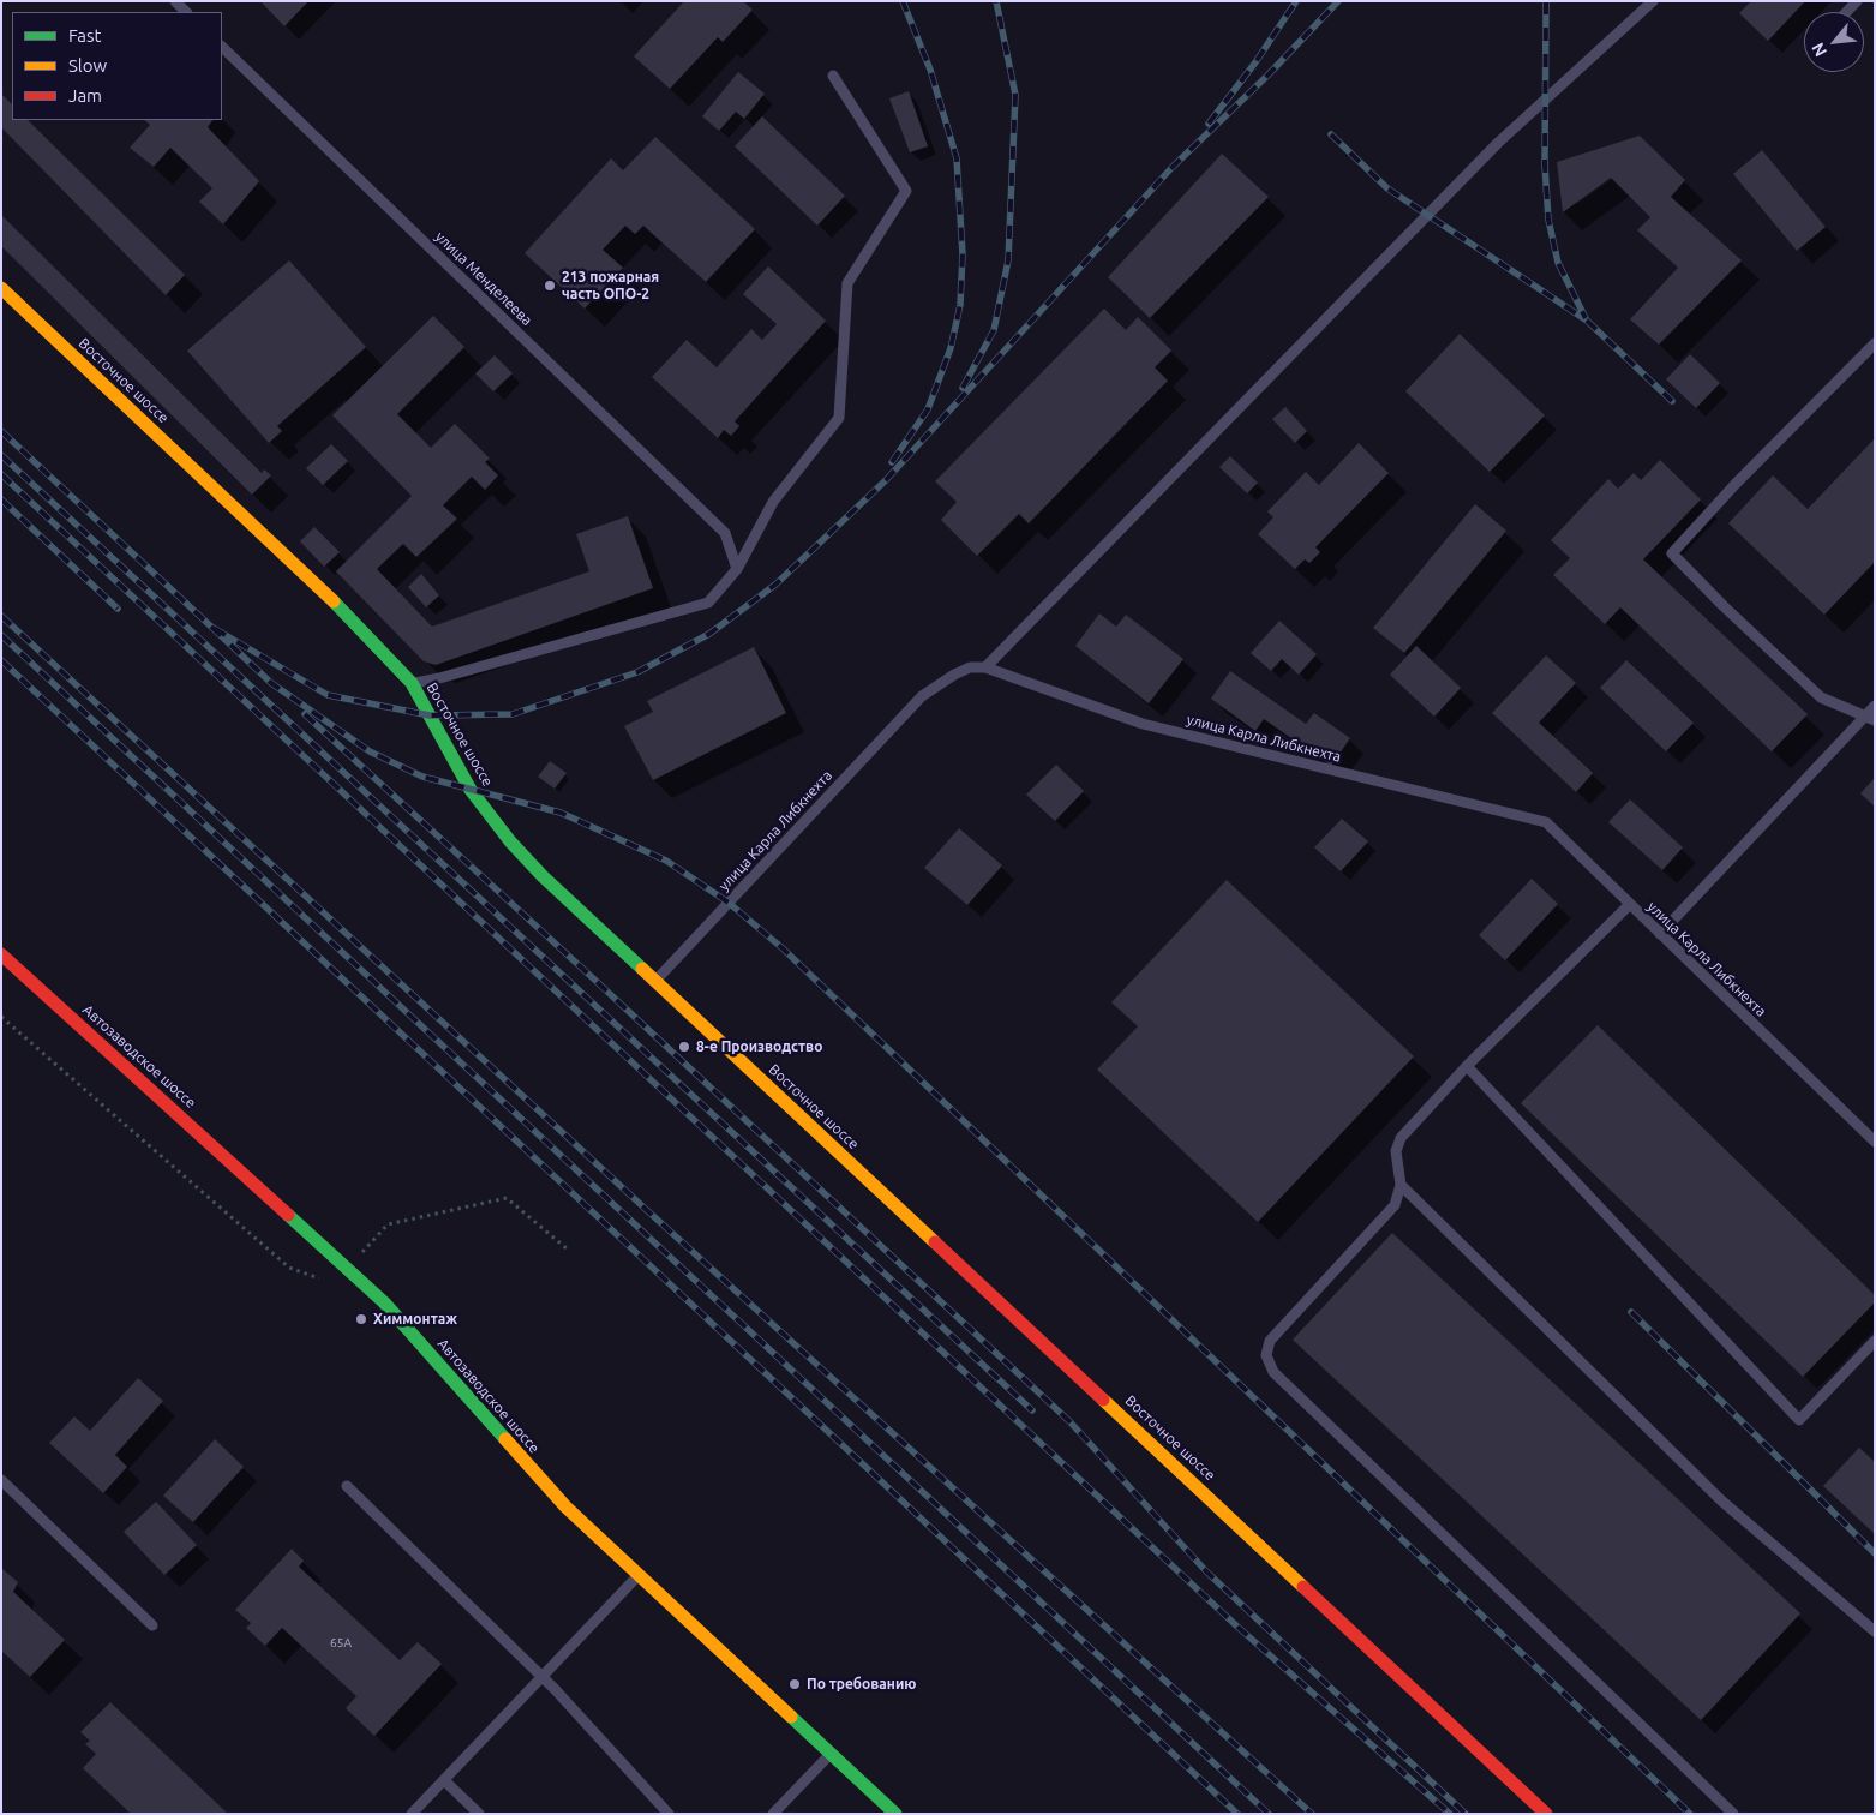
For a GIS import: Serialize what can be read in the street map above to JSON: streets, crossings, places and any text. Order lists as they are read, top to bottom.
{
  "streets": {
    "street": ["Восточное шоссе", "Автозаводское шоссе"],
    "lane": ["улица Менделеева", "улица Карла Либкнехта"]
  },
  "crossings": [
    ["Восточное шоссе", "улица Карла Либкнехта"]
  ],
  "places": [
    "213 пожарная часть ОПО-2",
    "8-е Производство",
    "Химмонтаж",
    "По требованию"
  ],
  "house_numbers": ["65А"],
  "legend": ["Fast", "Slow", "Jam"],
  "north": "bottom left"
}
